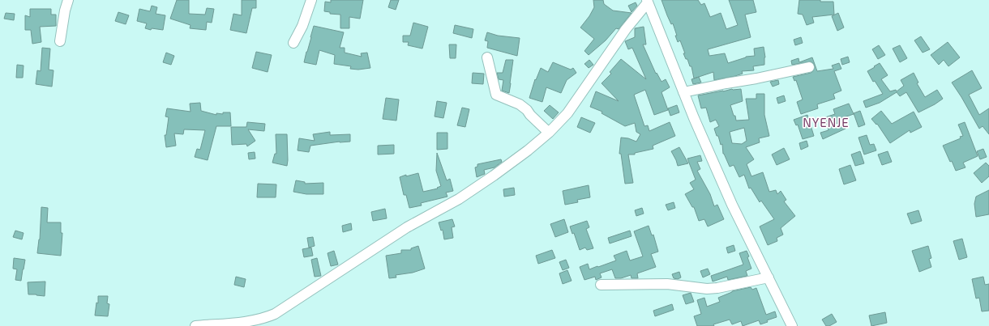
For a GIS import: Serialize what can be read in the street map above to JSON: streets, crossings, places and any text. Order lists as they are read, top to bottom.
{
  "districts": ["NYENJE"]
}
